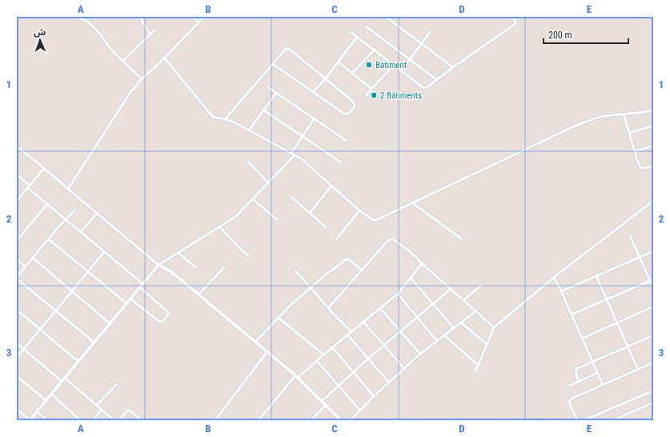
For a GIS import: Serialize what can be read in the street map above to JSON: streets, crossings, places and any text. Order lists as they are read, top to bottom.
{
  "places": ["Bâtiment", "2 Bâtiments"],
  "scale_bar": "200 m",
  "north": "top",
  "grid": {
    "columns": [
      "A",
      "B",
      "C",
      "D",
      "E"
    ],
    "rows": ["1", "2", "3"]
  }
}
